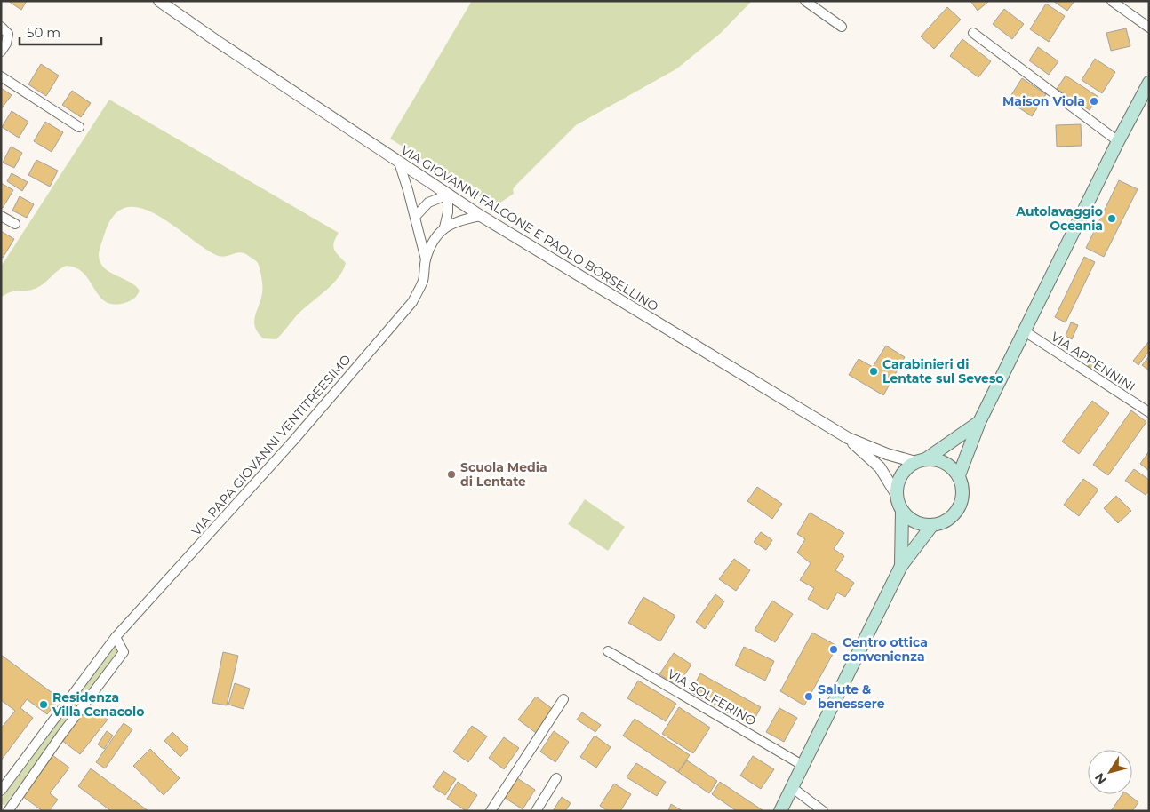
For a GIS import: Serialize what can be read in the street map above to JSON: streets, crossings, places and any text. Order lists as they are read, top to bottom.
{
  "streets": {
    "street": [
      "VIA GIOVANNI FALCONE E PAOLO BORSELLINO",
      "VIA APPENNINI",
      "VIA PAPA GIOVANNI VENTITREESIMO",
      "VIA SOLFERINO"
    ]
  },
  "crossings": [
    ["VIA GIOVANNI FALCONE E PAOLO BORSELLINO", "VIA PAPA GIOVANNI VENTITREESIMO"]
  ],
  "places": [
    "Maison Viola",
    "Autolavaggio Oceania",
    "Carabinieri di Lentate sul Seveso",
    "Scuola Media di Lentate",
    "Centro ottica convenienza",
    "Salute & benessere",
    "Residenza Villa Cenacolo"
  ],
  "scale_bar": "50 m",
  "north": "bottom left"
}
